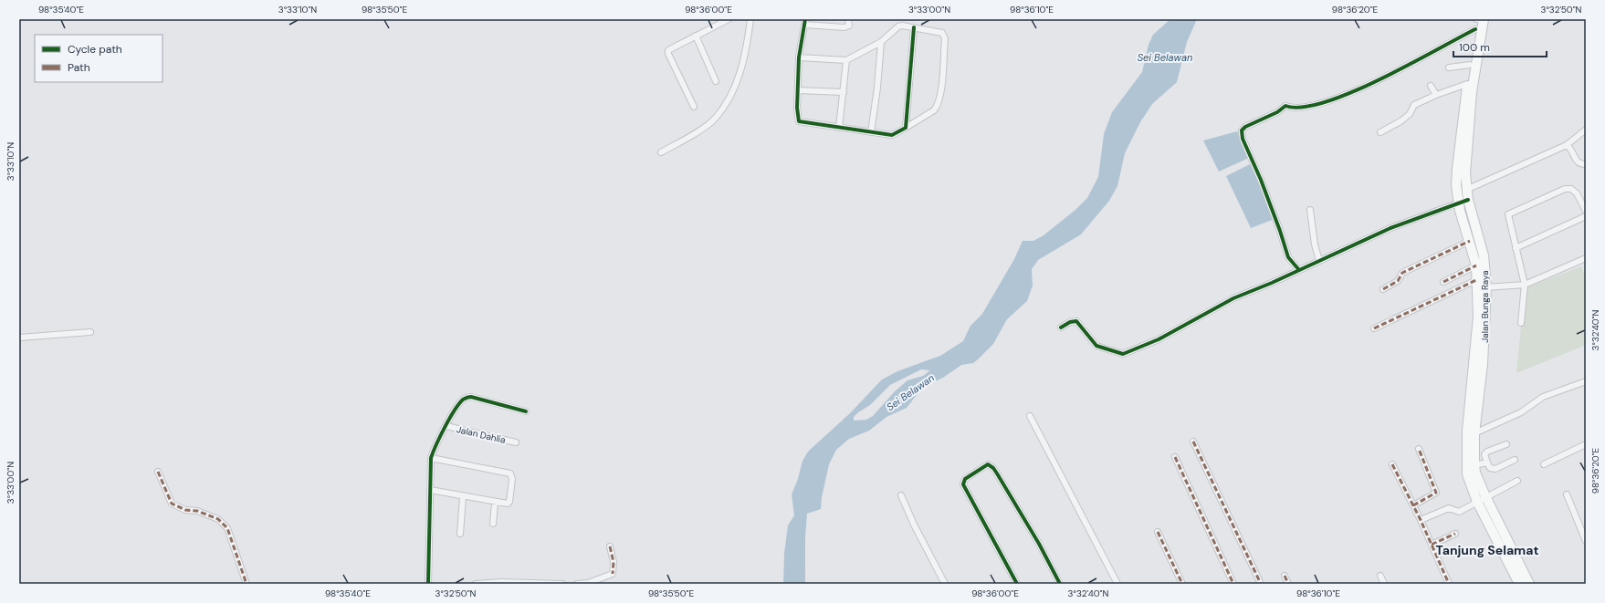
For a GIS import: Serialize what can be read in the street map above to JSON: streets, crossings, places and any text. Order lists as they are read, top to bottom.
{
  "streets": {
    "main road": ["Jalan Bunga Raya"],
    "street": ["Jalan Dahlia"]
  },
  "districts": ["Tanjung Selamat"],
  "water": ["Sei Belawan"],
  "legend": ["Cycle path", "Path"],
  "scale_bar": "100 m",
  "coordinates": [
    "98°35'40\"E",
    "3°33'10\"N",
    "98°35'50\"E",
    "98°36'00\"E",
    "3°33'00\"N",
    "98°36'10\"E",
    "98°36'20\"E",
    "3°32'50\"N",
    "3°32'40\"N"
  ]
}
